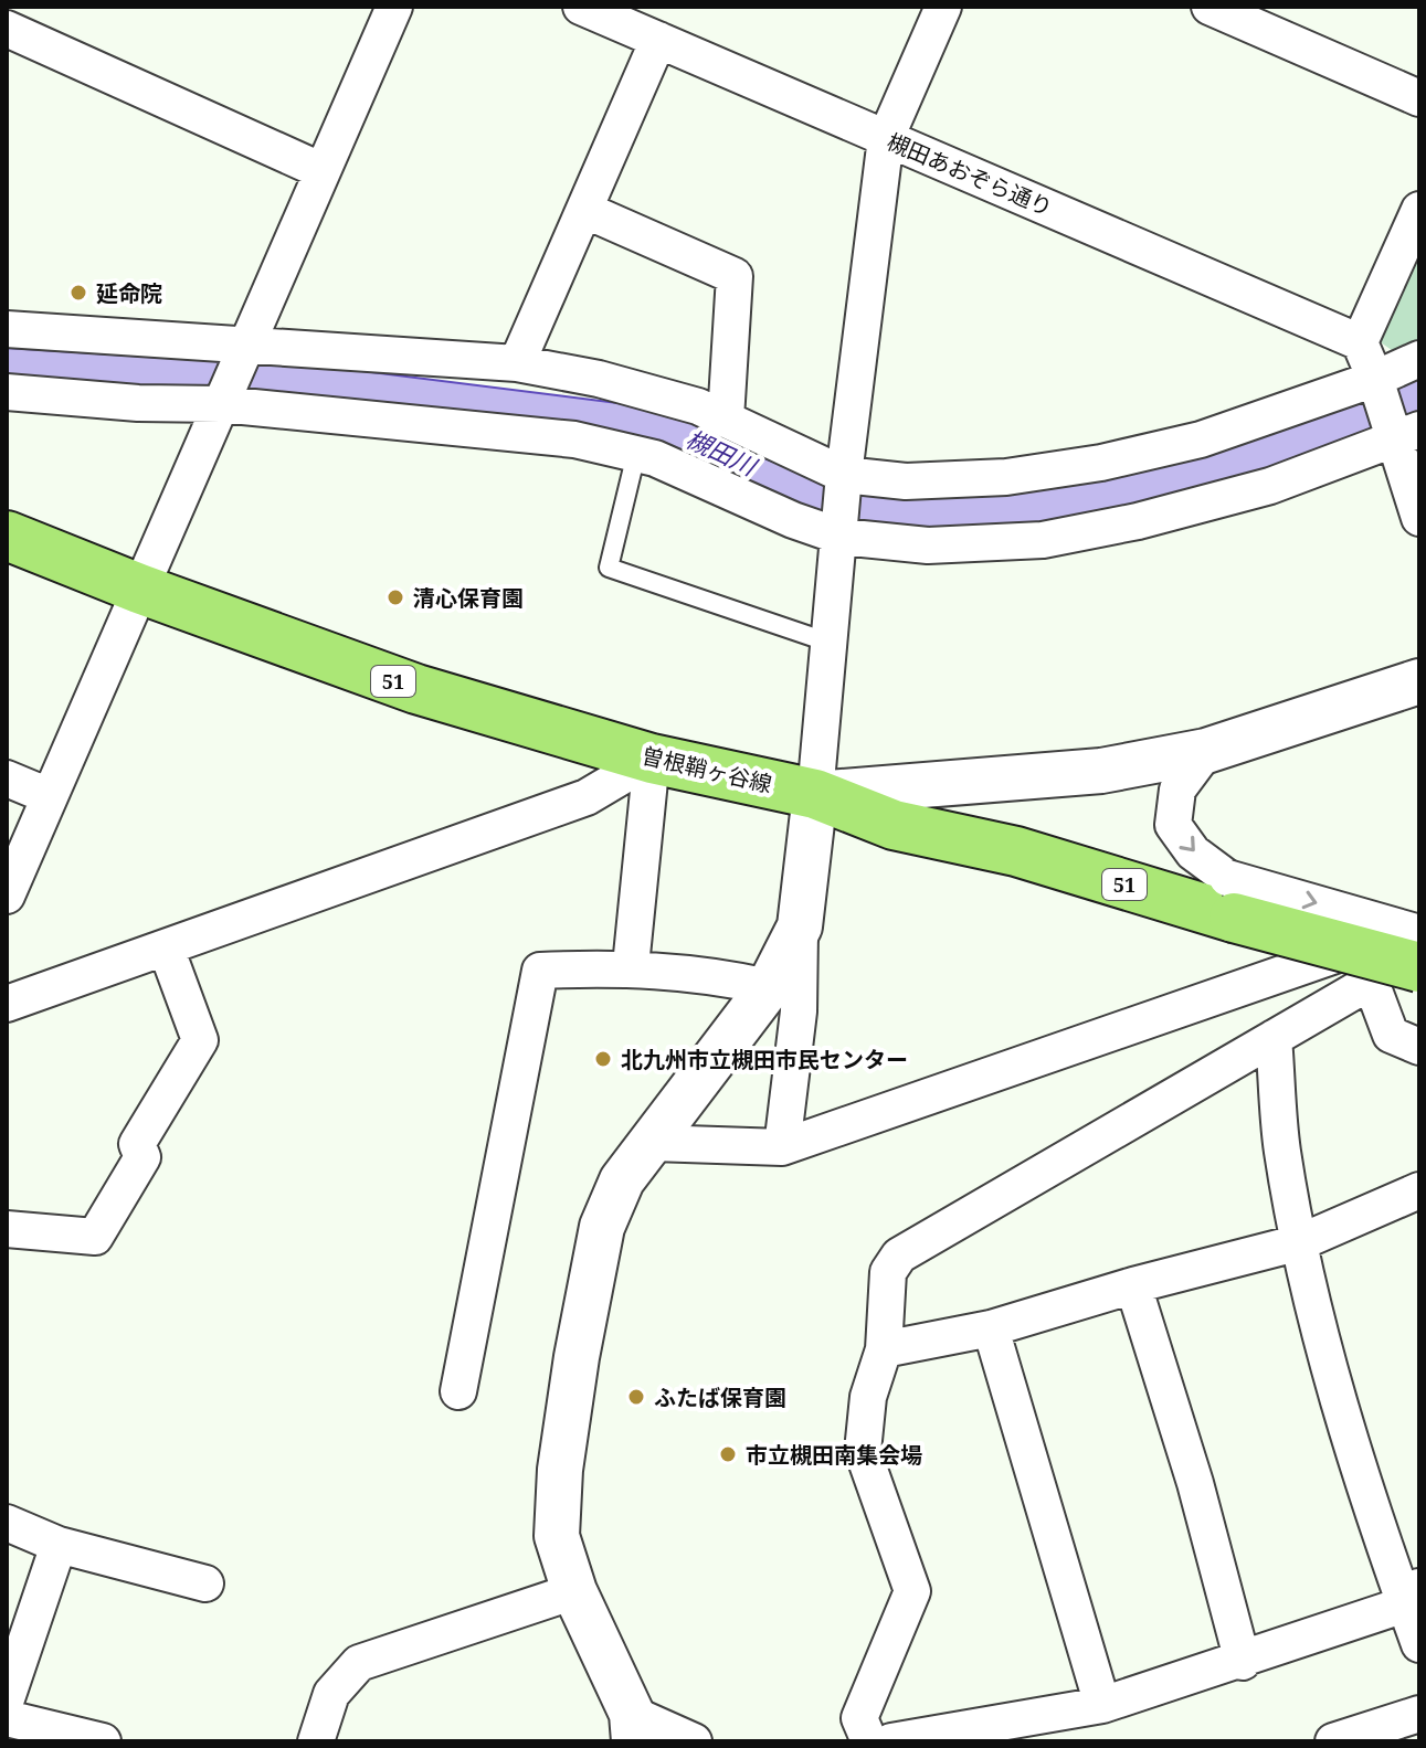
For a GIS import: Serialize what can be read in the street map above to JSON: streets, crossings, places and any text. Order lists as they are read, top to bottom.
{
  "streets": {
    "main road": ["51", "曽根鞘ヶ谷線"],
    "street": ["槻田あおぞら通り"]
  },
  "water": ["槻田川"],
  "places": [
    "延命院",
    "清心保育園",
    "北九州市立槻田市民センター",
    "ふたば保育園",
    "市立槻田南集会場"
  ]
}
